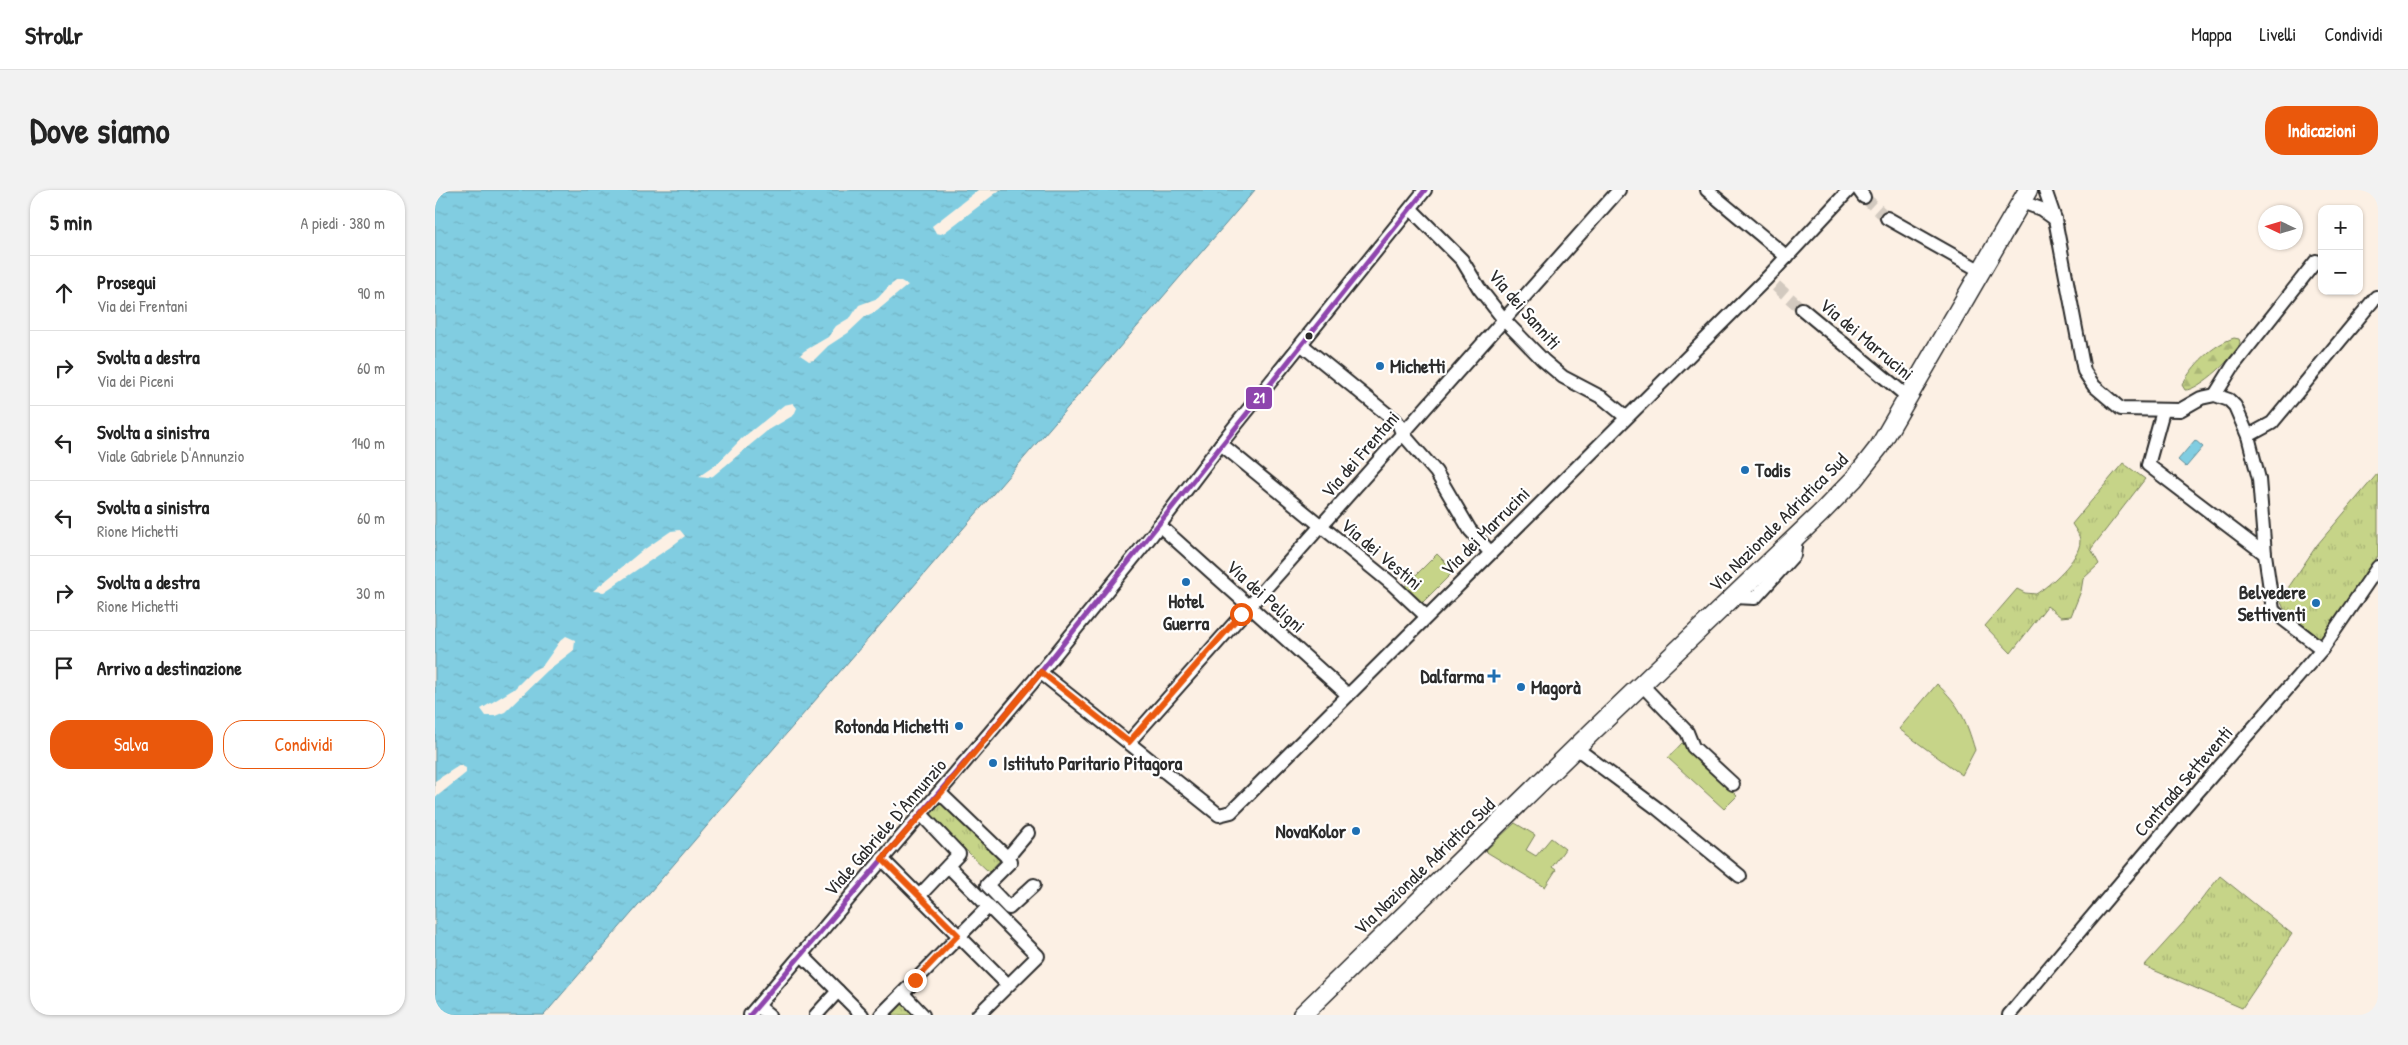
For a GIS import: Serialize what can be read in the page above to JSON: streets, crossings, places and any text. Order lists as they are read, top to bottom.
{
  "streets": {
    "main road": ["Via Nazionale Adriatica Sud"],
    "street": [
      "Via dei Sanniti",
      "Via dei Marrucini",
      "Via dei Frentani",
      "Via dei Vestini",
      "Via dei Peligni",
      "Contrada Setteventi",
      "Viale Gabriele D'Annunzio"
    ]
  },
  "crossings": [
    ["Via dei Sanniti", "Via dei Marrucini"],
    ["Via dei Sanniti", "Via dei Frentani"],
    ["Via dei Sanniti", "Viale Gabriele D'Annunzio"],
    ["Via dei Marrucini", "Via dei Frentani"],
    ["Via dei Marrucini", "Via Nazionale Adriatica Sud"],
    ["Via dei Marrucini", "Via dei Vestini"],
    ["Via dei Marrucini", "Via dei Peligni"],
    ["Via dei Frentani", "Via dei Vestini"],
    ["Via dei Frentani", "Via dei Peligni"],
    ["Via dei Vestini", "Viale Gabriele D'Annunzio"],
    ["Via dei Peligni", "Viale Gabriele D'Annunzio"]
  ],
  "places": {
    "other": [
      "Michetti",
      "Todis",
      "Hotel Guerra",
      "Belvedere Settiventi",
      "Magorà",
      "Rotonda Michetti",
      "Istituto Paritario Pitagora",
      "NovaKolor"
    ],
    "health": ["Dalfarma"]
  },
  "lines": ["transit line 21"],
  "north": "left",
  "page": {
    "header": "Strollr",
    "nav": ["Mappa", "Livelli", "Condividi"],
    "buttons": [
      "Indicazioni",
      ["Salva", "Condividi"]
    ],
    "title": "Dove siamo",
    "heading": ["5 min", "A piedi · 380 m"],
    "map_buttons": ["+", "−"],
    "list": [
      ["Prosegui", "Via dei Frentani", "90 m"],
      ["Svolta a destra", "Via dei Piceni", "60 m"],
      ["Svolta a sinistra", "Viale Gabriele D'Annunzio", "140 m"],
      ["Svolta a sinistra", "Rione Michetti", "60 m"],
      ["Svolta a destra", "Rione Michetti", "30 m"],
      "Arrivo a destinazione"
    ]
  }
}
